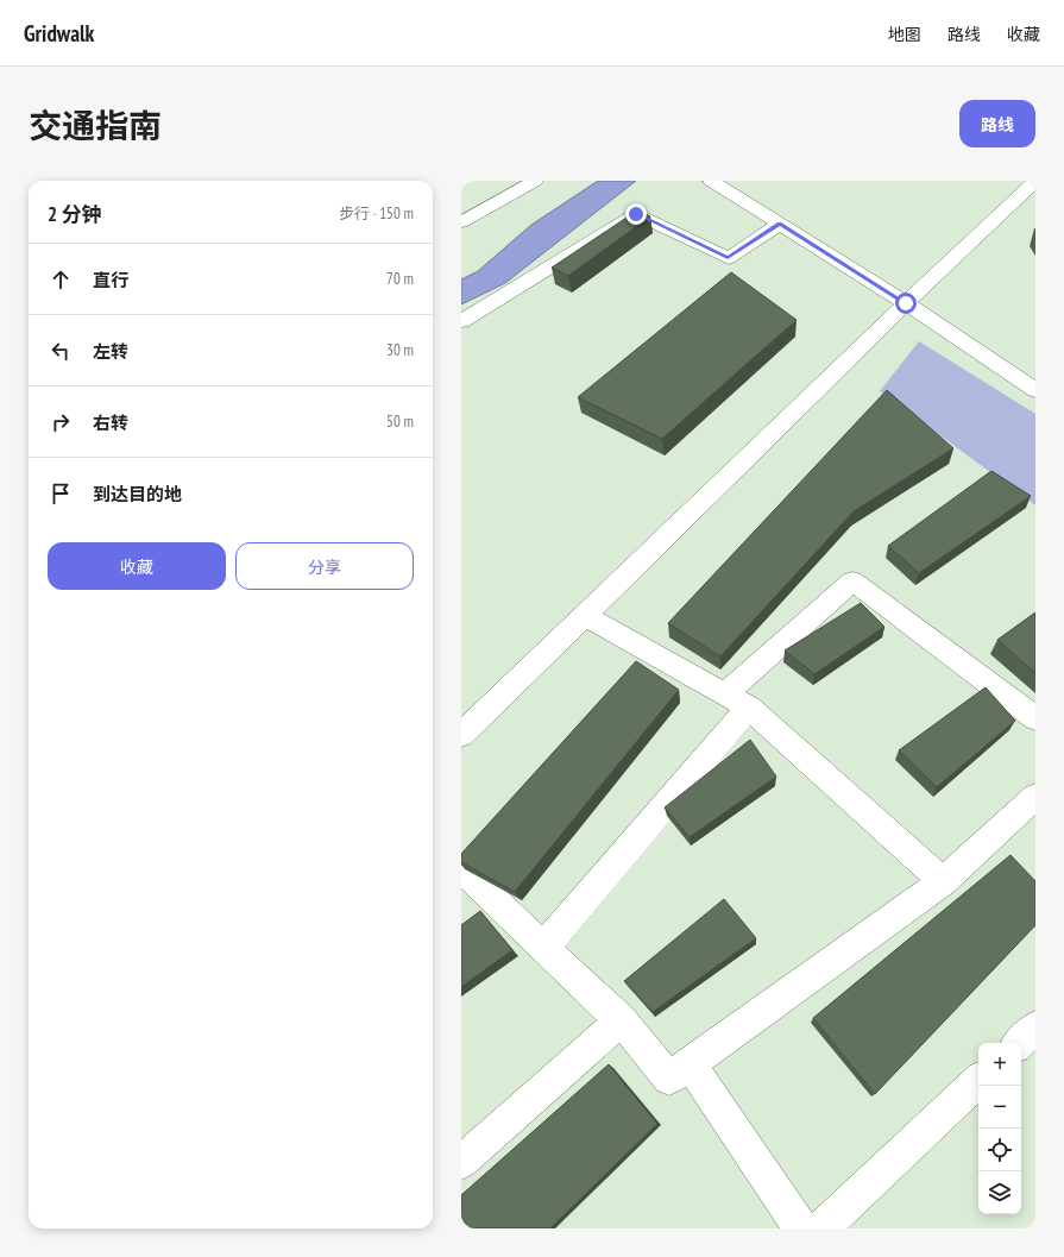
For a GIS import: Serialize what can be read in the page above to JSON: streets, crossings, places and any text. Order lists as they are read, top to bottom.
{
  "page": {
    "header": "Gridwalk",
    "nav": ["地图", "路线", "收藏"],
    "title": "交通指南",
    "buttons": [
      "路线",
      ["收藏", "分享"]
    ],
    "heading": ["2 分钟", "步行 · 150 m"],
    "list": [
      ["直行", "70 m"],
      ["左转", "30 m"],
      ["右转", "50 m"],
      "到达目的地"
    ],
    "map_buttons": ["+", "−"]
  }
}
